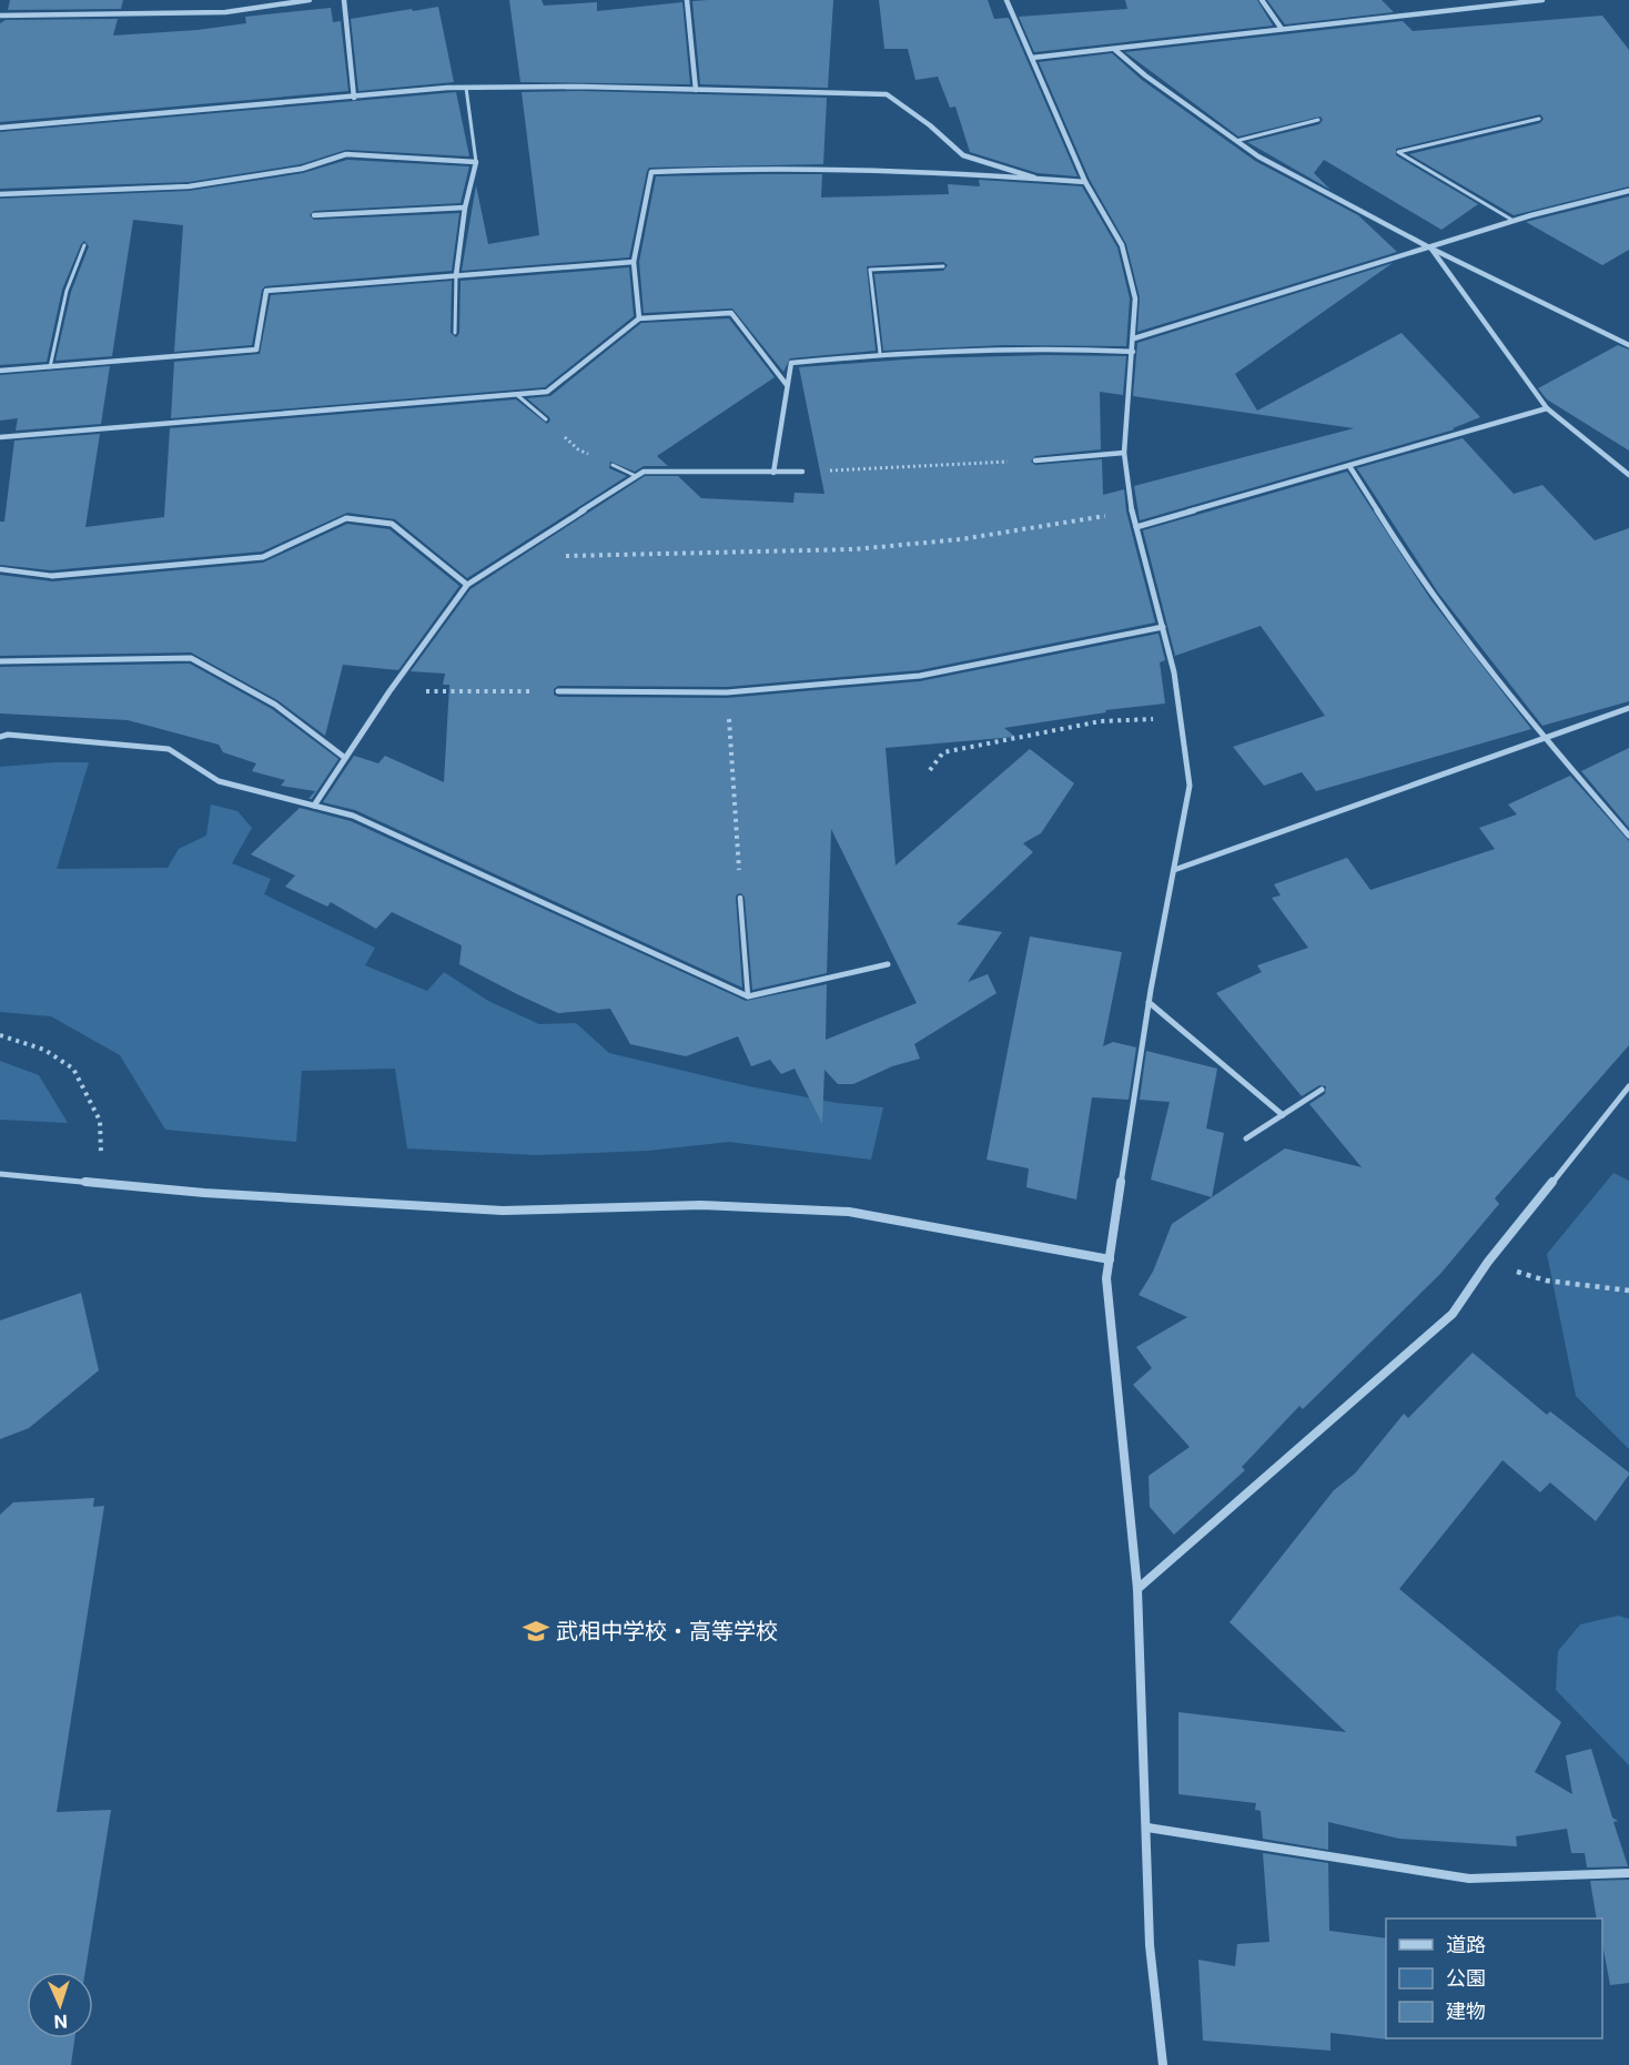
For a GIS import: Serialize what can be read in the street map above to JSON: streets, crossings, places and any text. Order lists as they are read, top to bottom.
{
  "places": {
    "school or university": ["武相中学校・高等学校"]
  },
  "legend": ["道路", "公園", "建物"],
  "north": "bottom"
}
